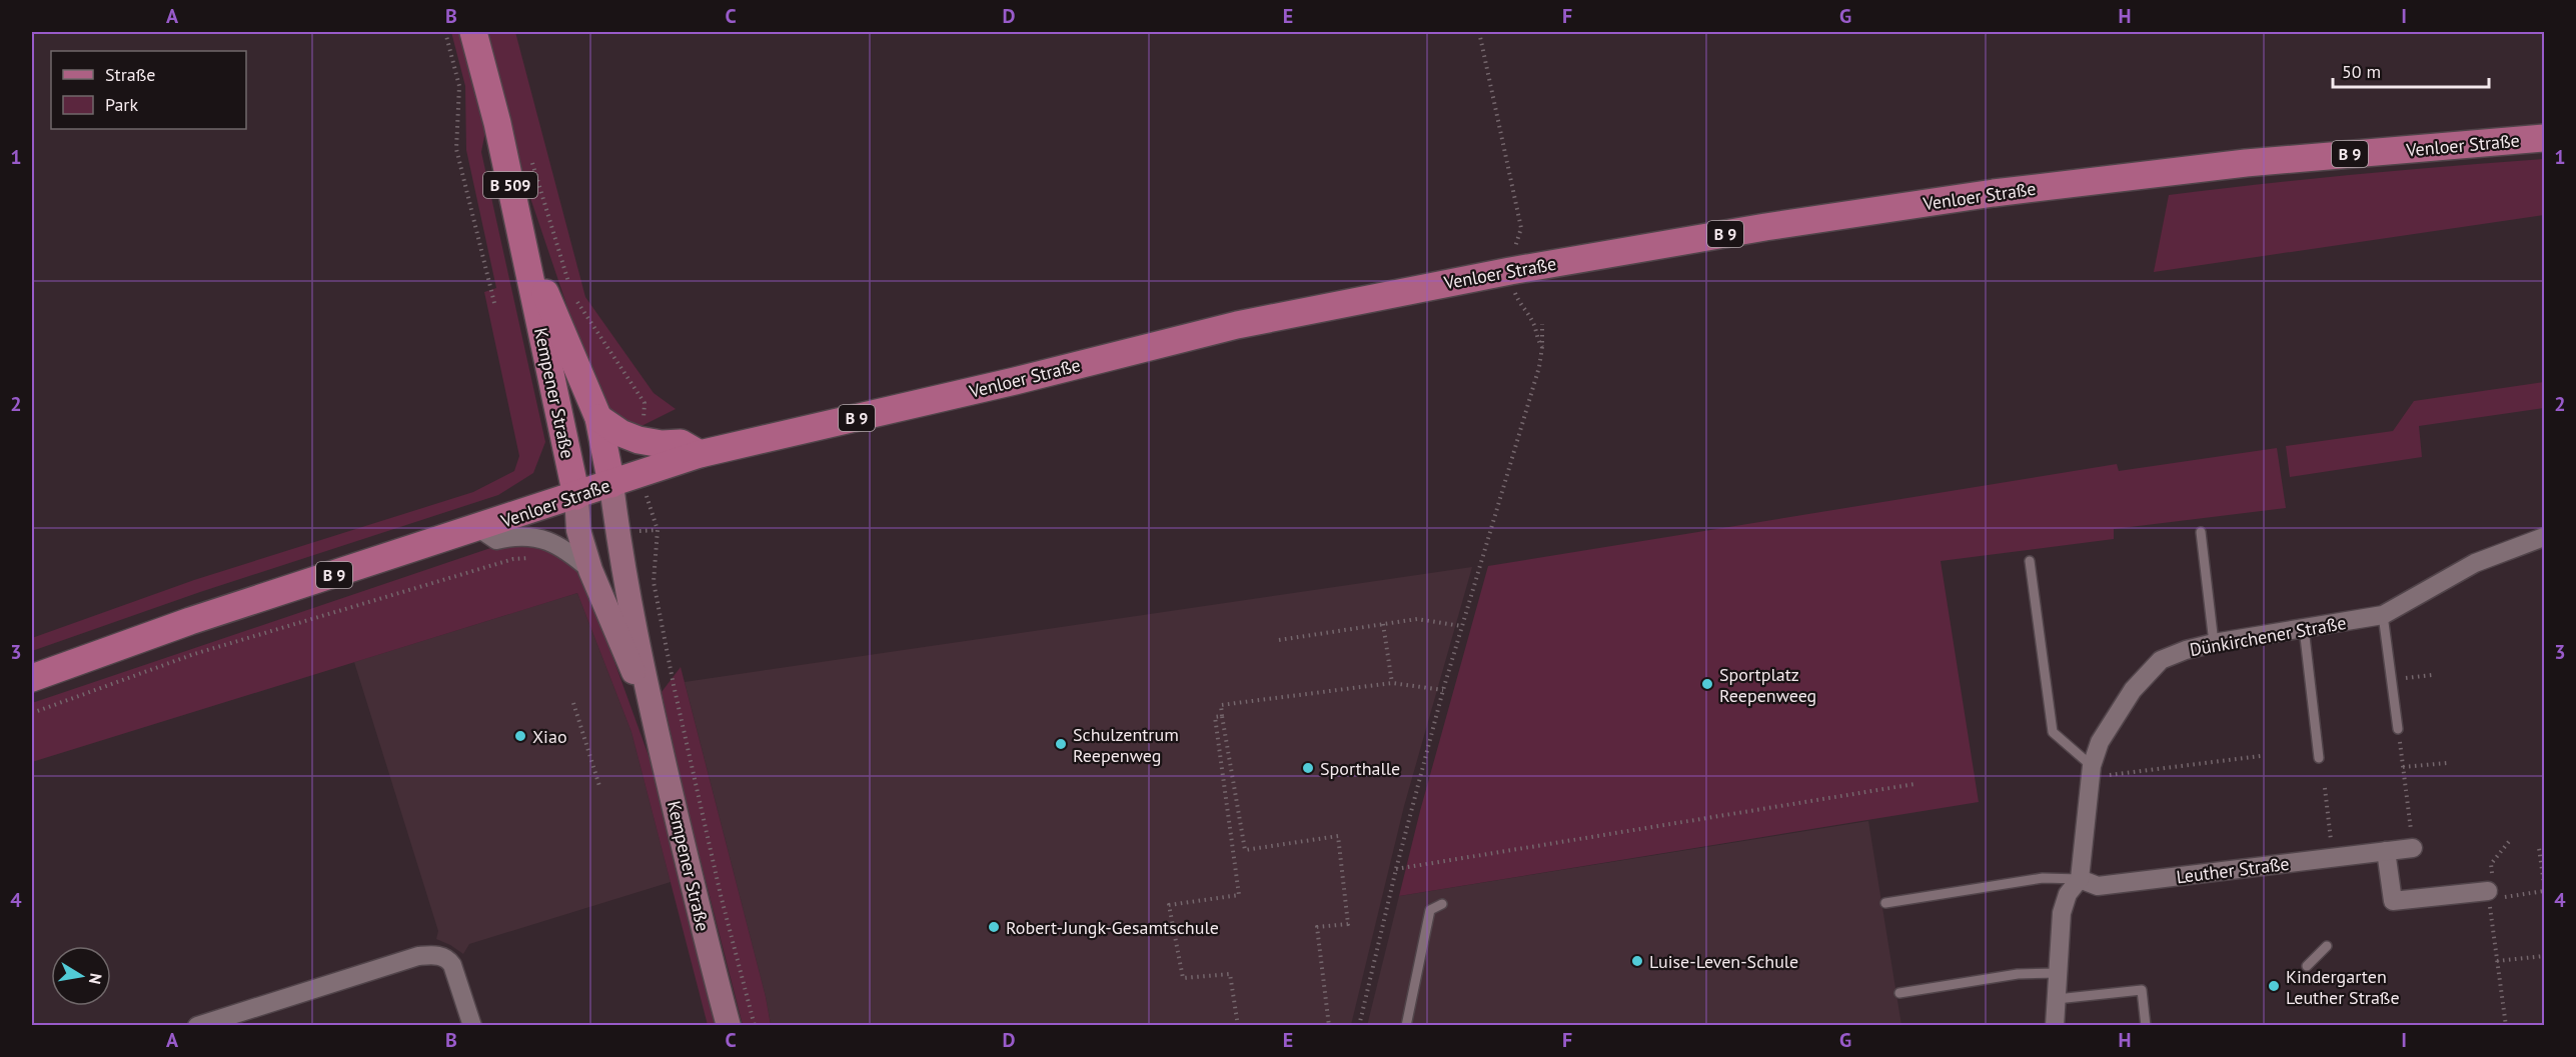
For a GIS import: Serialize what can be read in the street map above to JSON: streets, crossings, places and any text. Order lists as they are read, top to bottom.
{
  "streets": {
    "main road": [
      "Venloer Straße",
      "B 9",
      "B 509",
      "Kempener Straße"
    ],
    "street": ["Dünkirchener Straße", "Leuther Straße"]
  },
  "crossings": [
    ["Venloer Straße", "Kempener Straße"],
    ["Dünkirchener Straße", "Leuther Straße"]
  ],
  "places": [
    "Sportplatz Reepenweeg",
    "Xiao",
    "Schulzentrum Reepenweg",
    "Sporthalle",
    "Robert-Jungk-Gesamtschule",
    "Luise-Leven-Schule",
    "Kindergarten Leuther Straße"
  ],
  "legend": ["Straße", "Park"],
  "scale_bar": "50 m",
  "north": "right",
  "grid": {
    "columns": [
      "A",
      "B",
      "C",
      "D",
      "E",
      "F",
      "G",
      "H",
      "I"
    ],
    "rows": [
      "1",
      "2",
      "3",
      "4"
    ]
  }
}
